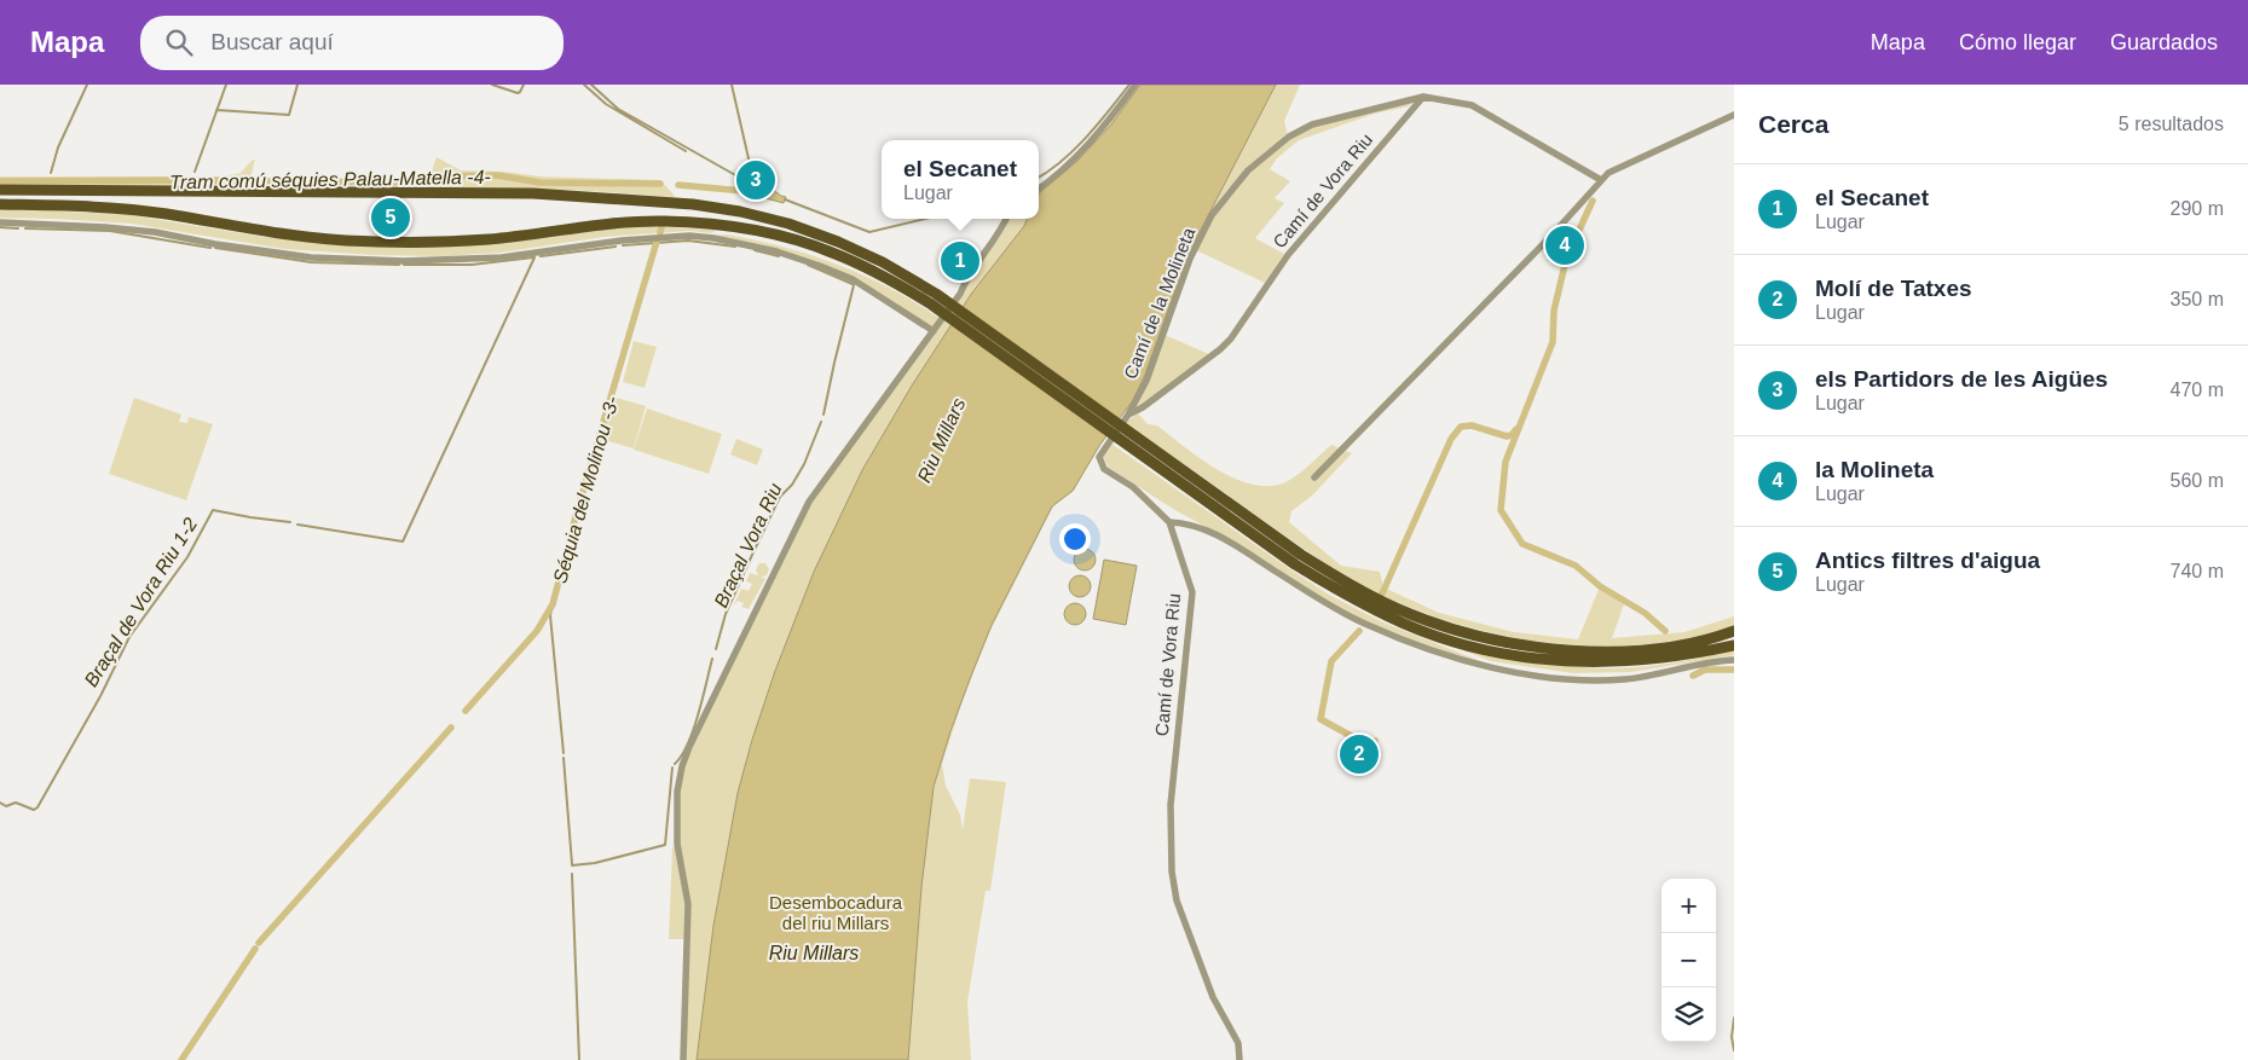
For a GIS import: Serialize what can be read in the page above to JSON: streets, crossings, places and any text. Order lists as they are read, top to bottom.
{
  "streets": {
    "street": ["Camí de Vora Riu", "Camí de la Molineta"]
  },
  "crossings": [
    ["Camí de Vora Riu", "Camí de la Molineta"]
  ],
  "water": [
    "Tram comú séquies Palau-Matella -4-",
    "Riu Millars",
    "Séquia del Molinou -3-",
    "Braçal Vora Riu",
    "Braçal de Vora Riu 1-2"
  ],
  "parks": ["Desembocadura del riu Millars"],
  "page": {
    "header": "Mapa",
    "search": "Buscar aquí",
    "nav": ["Mapa", "Cómo llegar", "Guardados"],
    "heading": ["Cerca", "5 resultados"],
    "popup": ["el Secanet", "Lugar"],
    "pins": [
      "3",
      "5",
      "4",
      "1",
      "2"
    ],
    "list": [
      {
        "mark": "1",
        "name": "el Secanet",
        "note": "Lugar",
        "value": "290 m"
      },
      {
        "mark": "2",
        "name": "Molí de Tatxes",
        "note": "Lugar",
        "value": "350 m"
      },
      {
        "mark": "3",
        "name": "els Partidors de les Aigües",
        "note": "Lugar",
        "value": "470 m"
      },
      {
        "mark": "4",
        "name": "la Molineta",
        "note": "Lugar",
        "value": "560 m"
      },
      {
        "mark": "5",
        "name": "Antics filtres d'aigua",
        "note": "Lugar",
        "value": "740 m"
      }
    ],
    "map_buttons": ["+", "−"]
  }
}
